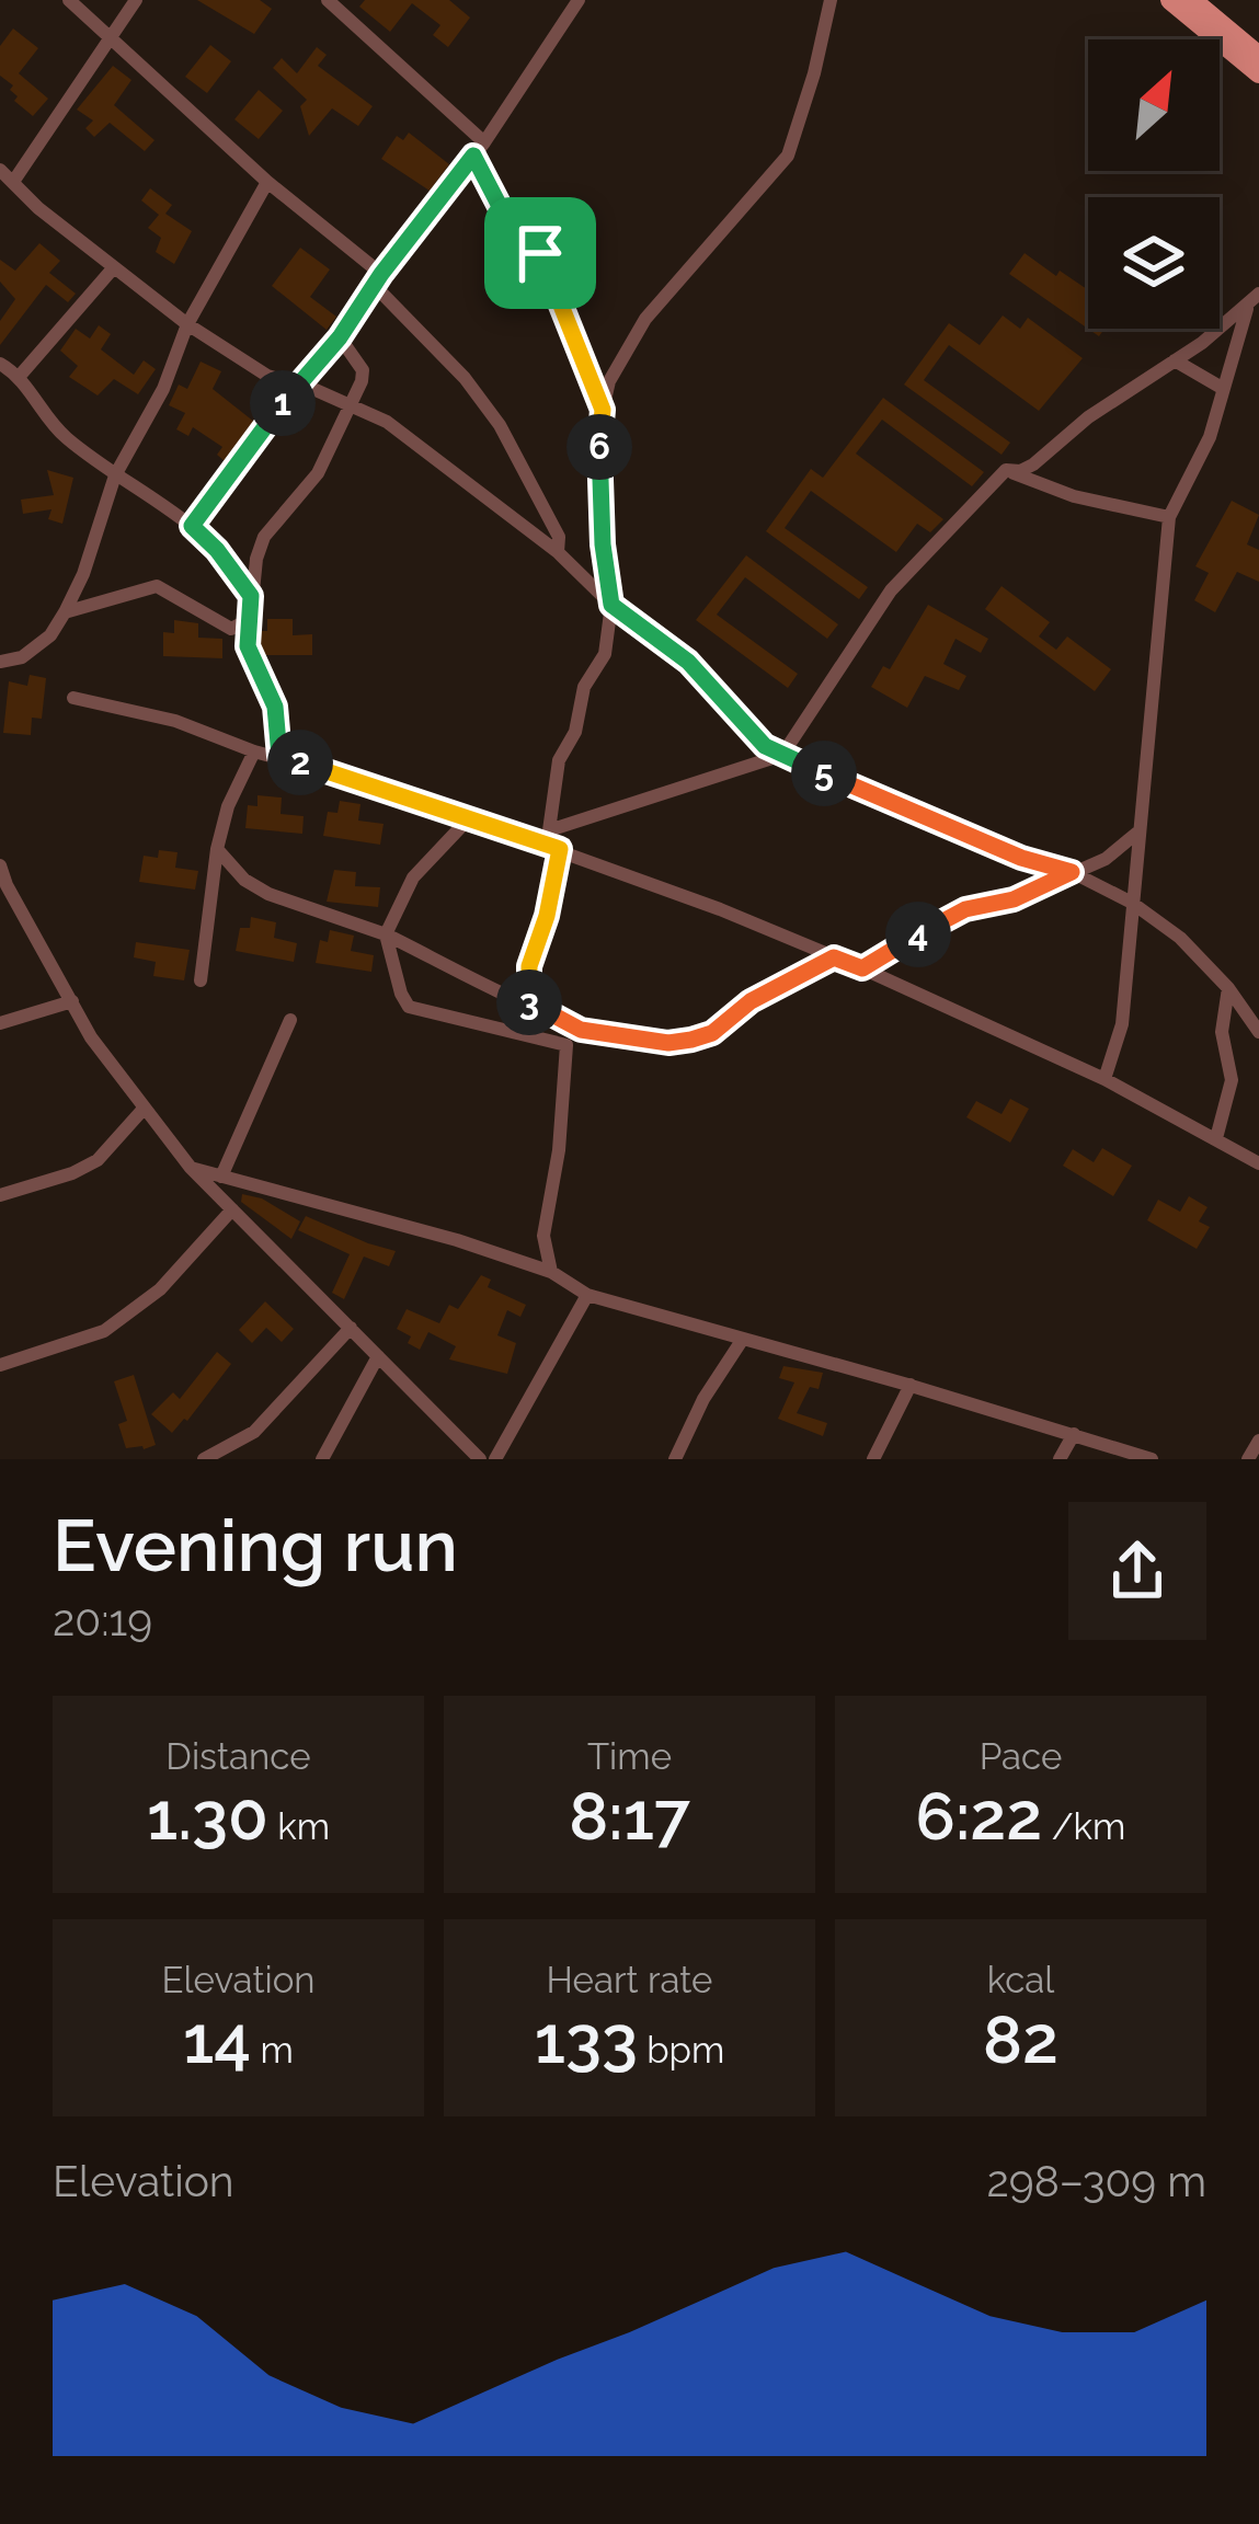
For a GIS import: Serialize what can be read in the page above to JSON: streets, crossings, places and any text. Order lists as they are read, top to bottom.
{
  "north": "top right",
  "page": {
    "pins": [
      "1",
      "6",
      "2",
      "5",
      "4",
      "3"
    ],
    "heading": ["Evening run", "20:19"],
    "stats": [
      ["Distance", "1.30 km"],
      ["Time", "8:17"],
      ["Pace", "6:22 /km"],
      ["Elevation", "14 m"],
      ["Heart rate", "133 bpm"],
      ["kcal", "82"]
    ],
    "chart": ["Elevation", "298–309 m"]
  }
}
